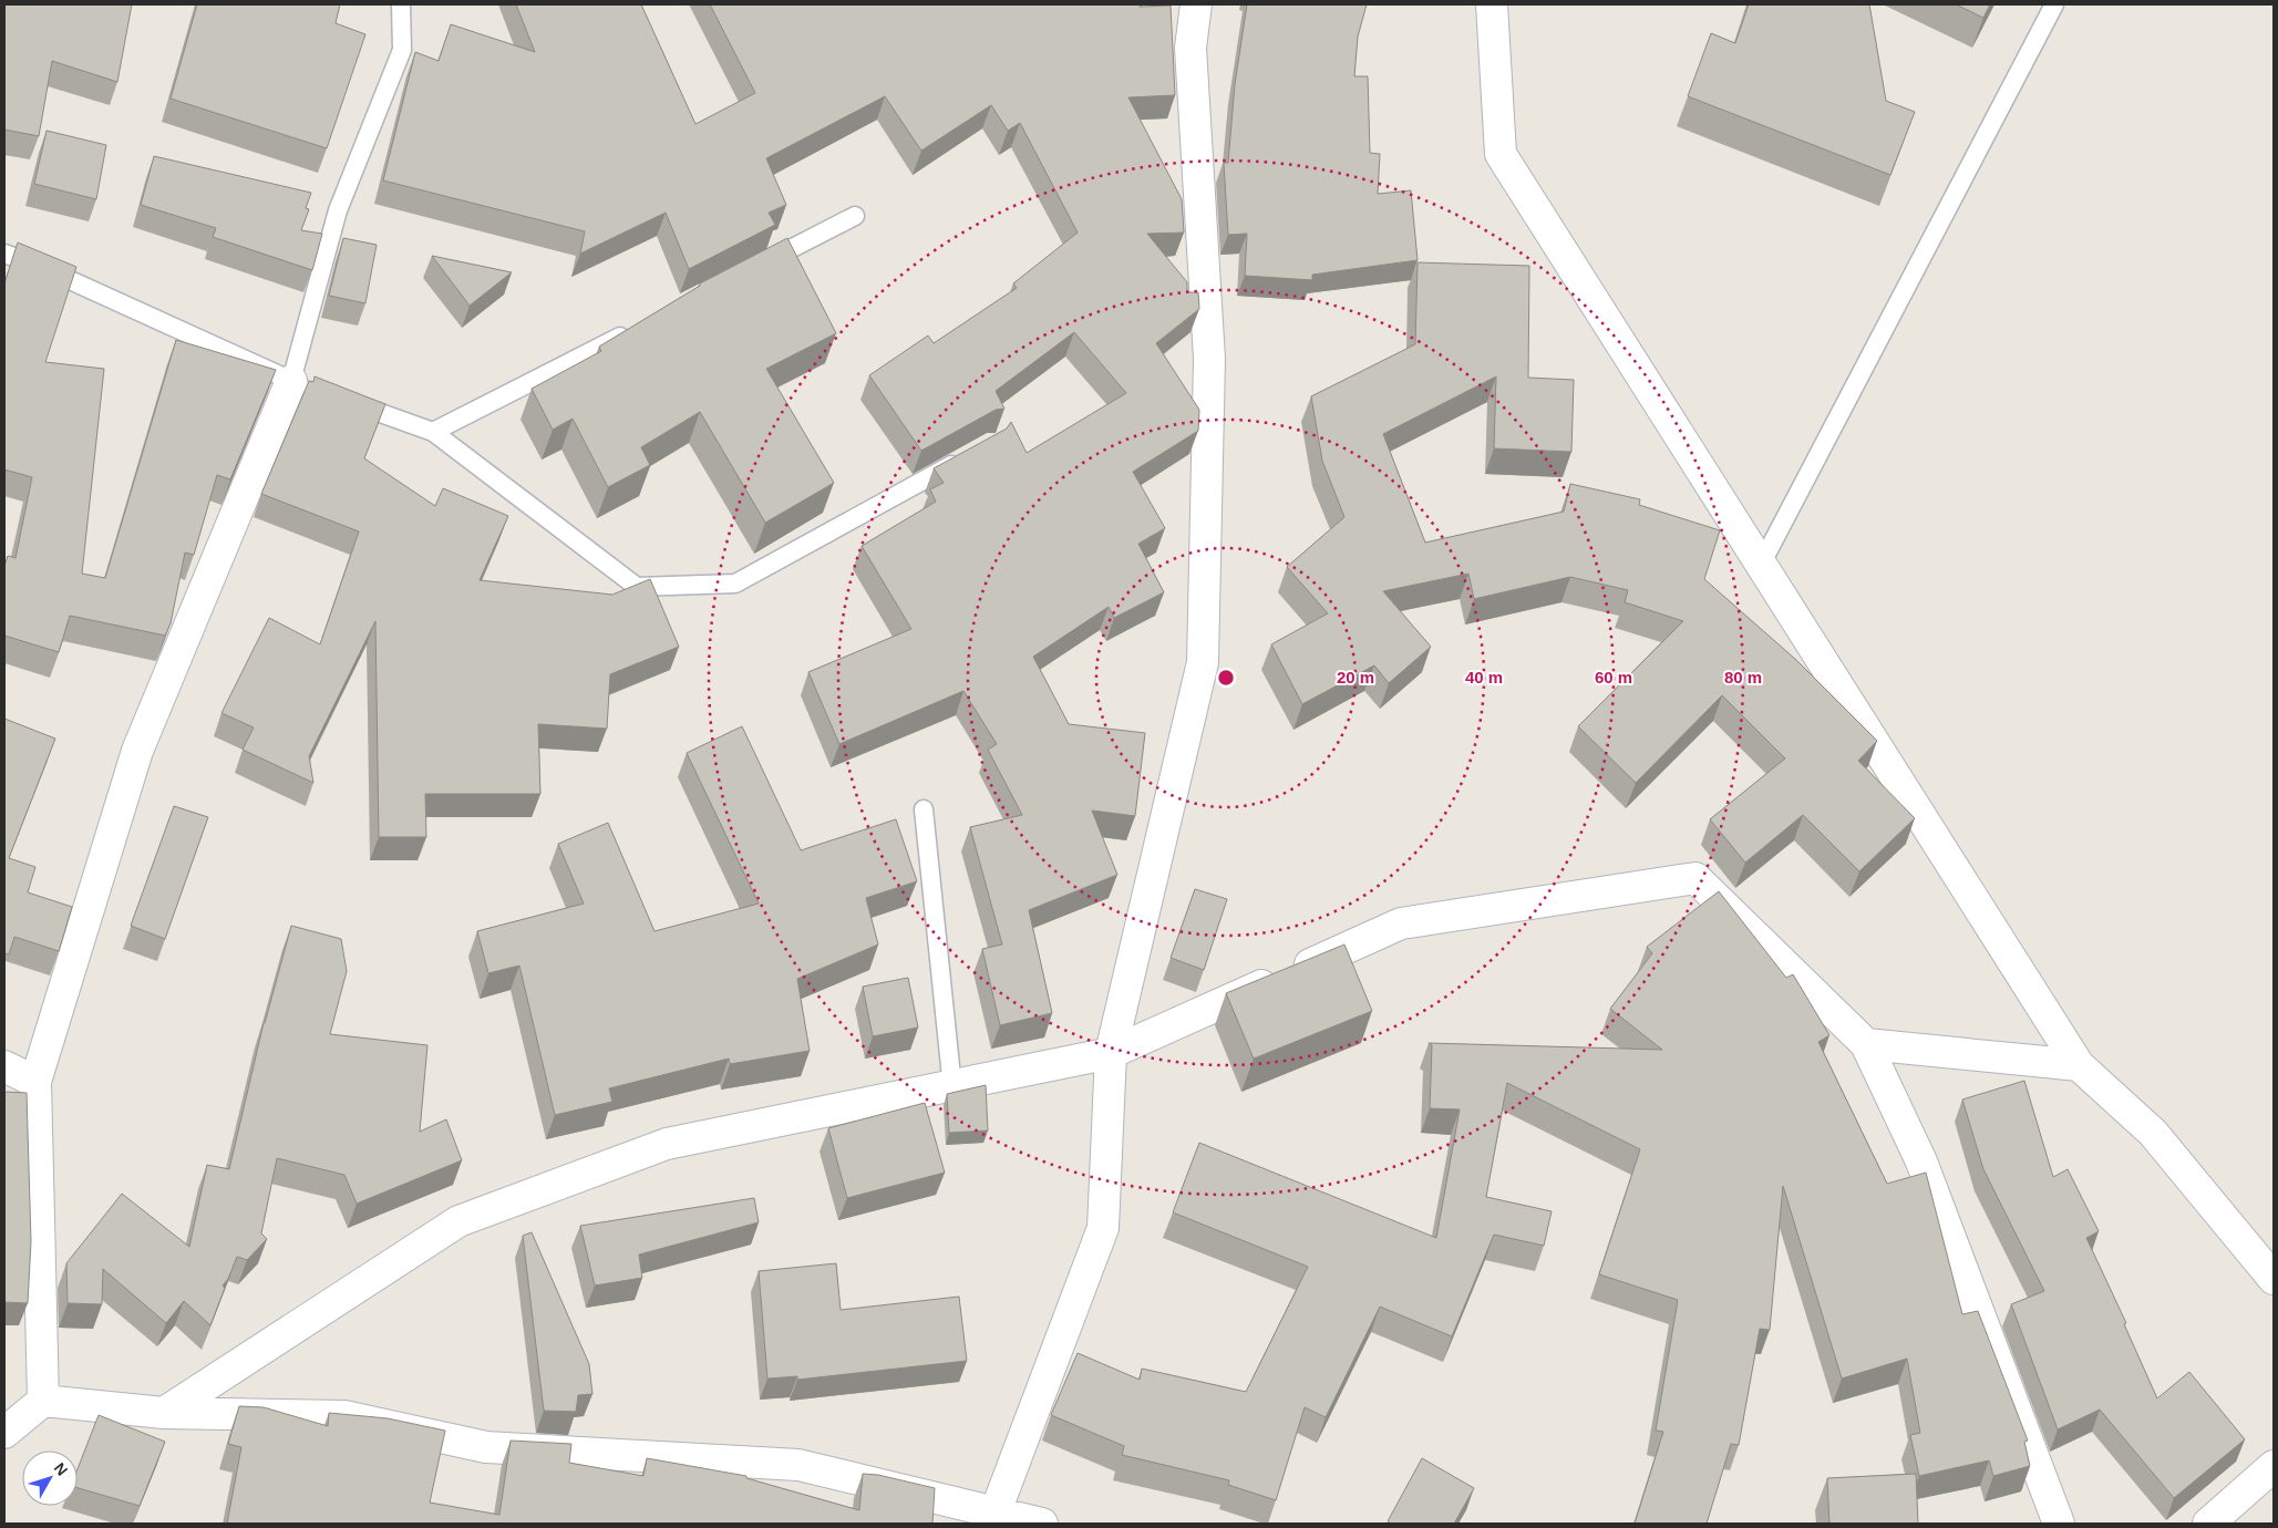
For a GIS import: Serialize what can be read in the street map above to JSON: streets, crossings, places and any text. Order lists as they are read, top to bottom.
{
  "north": "top right",
  "rings": [
    "20 m",
    "40 m",
    "60 m",
    "80 m"
  ]
}
